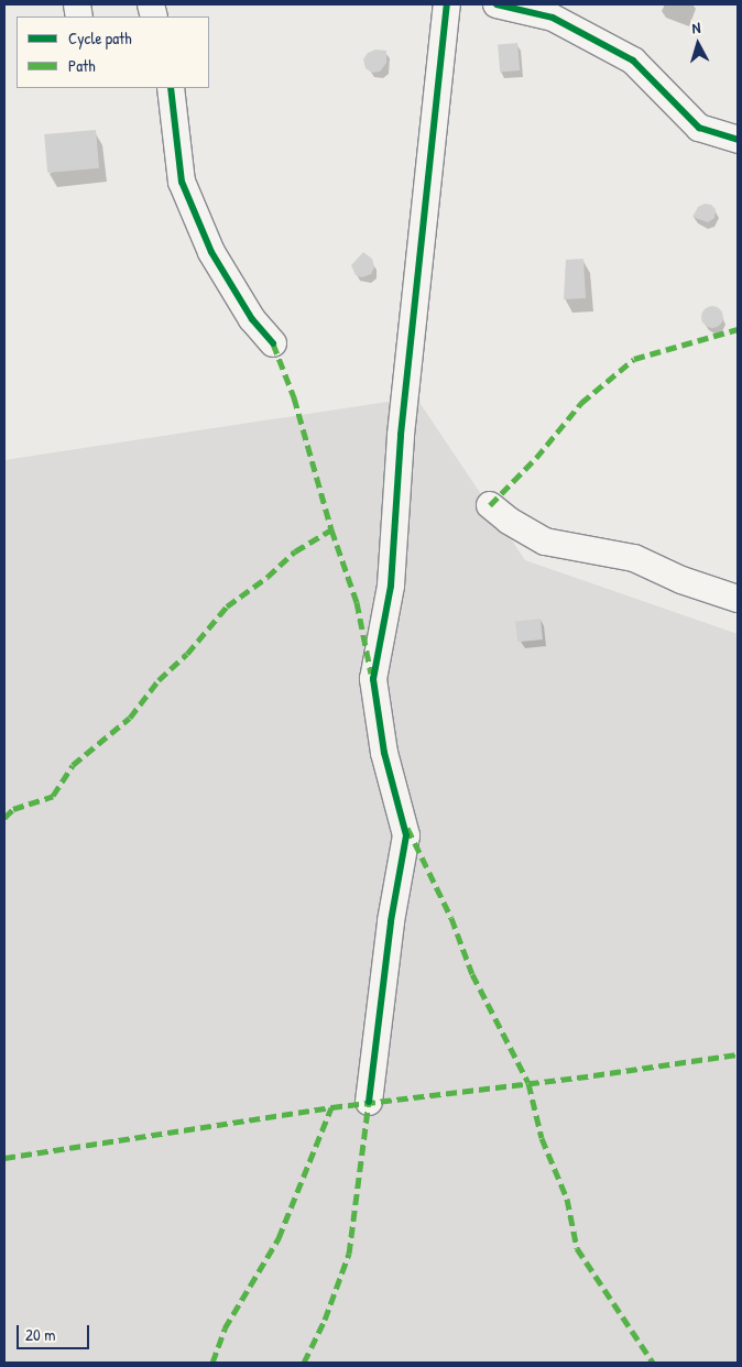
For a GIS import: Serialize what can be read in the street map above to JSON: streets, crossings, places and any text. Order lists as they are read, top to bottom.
{
  "legend": ["Cycle path", "Path"],
  "scale_bar": "20 m",
  "north": "top"
}
